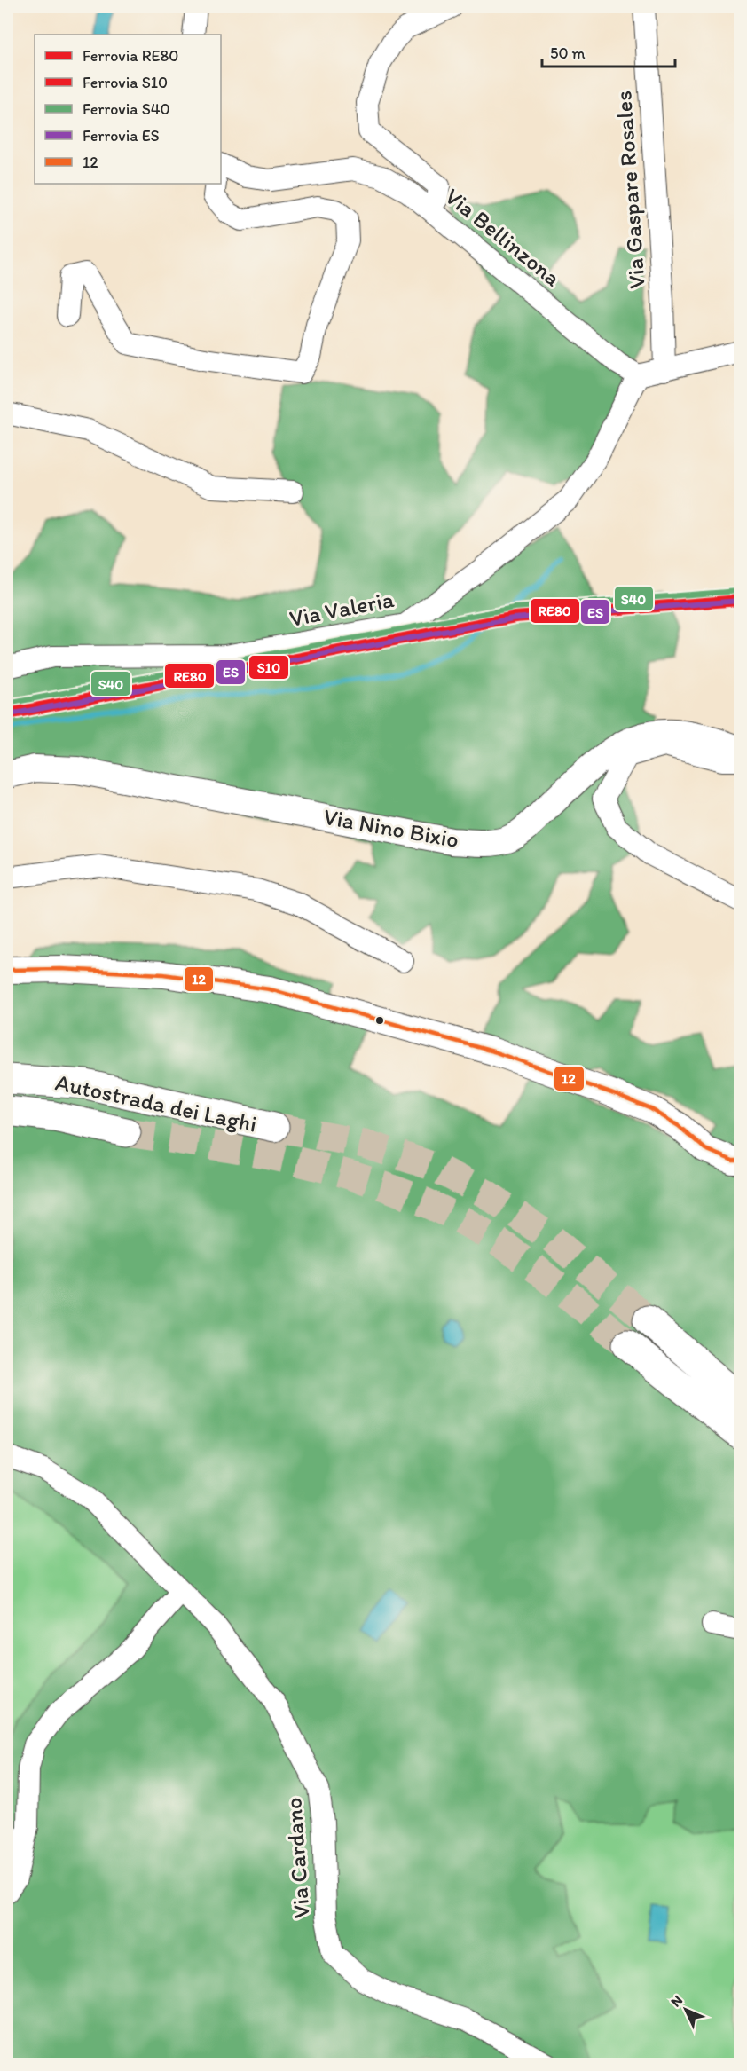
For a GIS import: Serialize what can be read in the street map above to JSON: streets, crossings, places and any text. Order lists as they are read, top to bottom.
{
  "streets": {
    "highway": ["Autostrada dei Laghi"],
    "main road": ["Via Nino Bixio"],
    "street": [
      "Via Gaspare Rosales",
      "Via Bellinzona",
      "Via Valeria",
      "Via Cardano"
    ]
  },
  "crossings": [
    ["Via Bellinzona", "Via Valeria"]
  ],
  "lines": [
    "rail line S40",
    "rail line RE80",
    "rail line ES",
    "rail line S10",
    "transit line 12"
  ],
  "legend": [
    "Ferrovia RE80",
    "Ferrovia S10",
    "Ferrovia S40",
    "Ferrovia ES",
    "12"
  ],
  "scale_bar": "50 m",
  "north": "top left"
}
